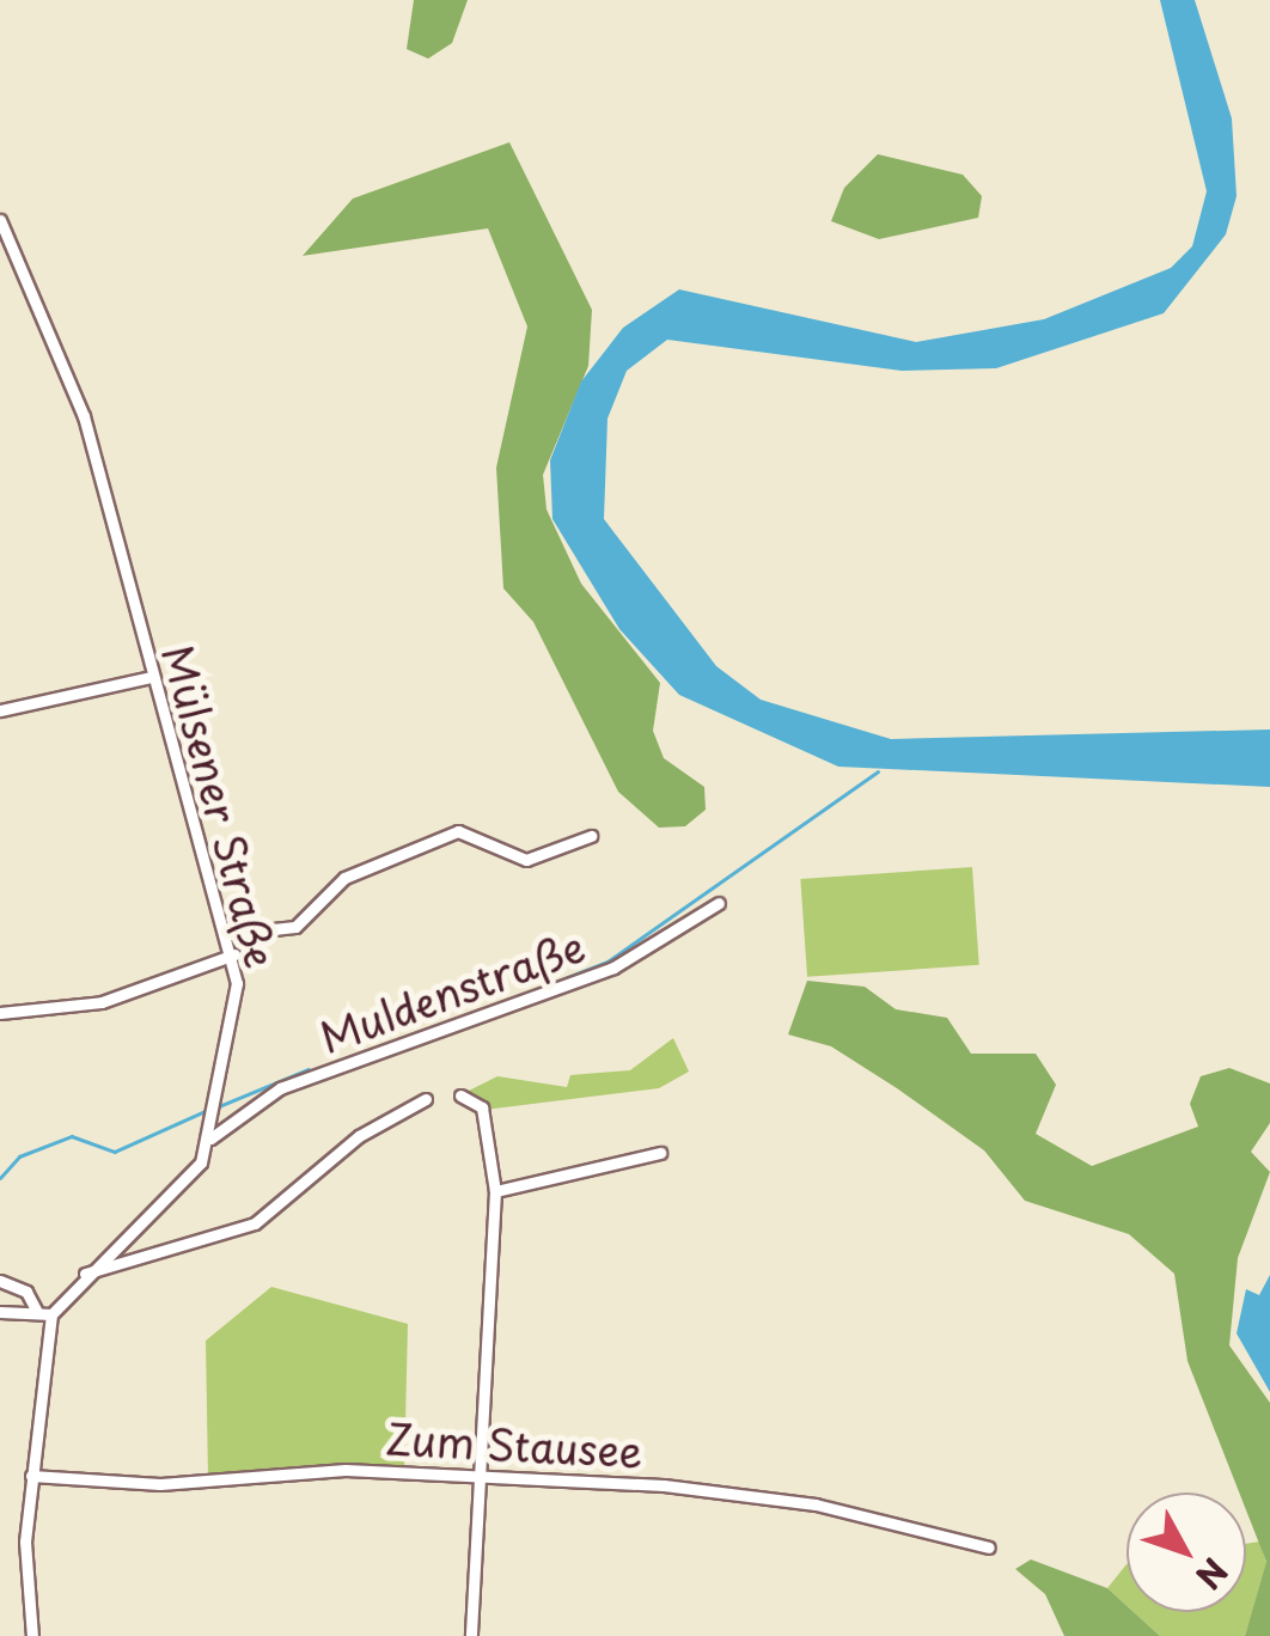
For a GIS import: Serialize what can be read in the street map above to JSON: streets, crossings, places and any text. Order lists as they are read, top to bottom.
{
  "streets": {
    "street": ["Mülsener Straße", "Muldenstraße", "Zum Stausee"]
  },
  "crossings": [
    ["Mülsener Straße", "Muldenstraße"]
  ],
  "north": "bottom right"
}
